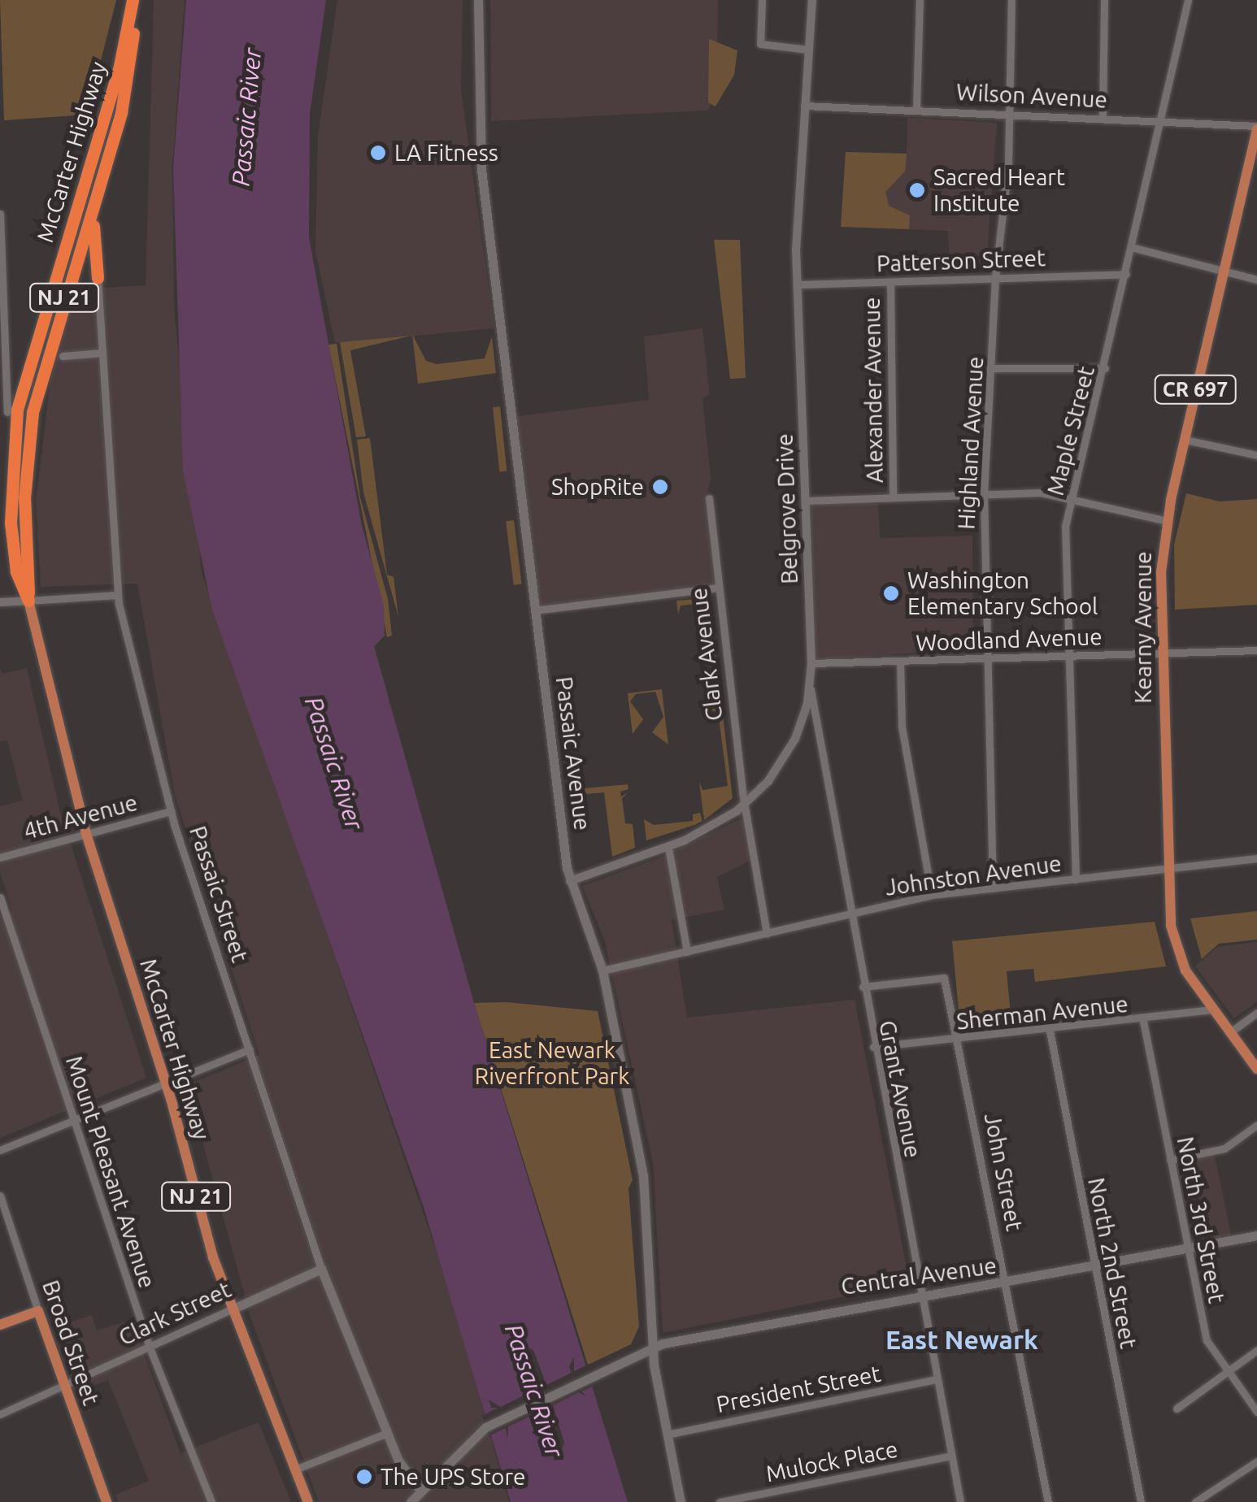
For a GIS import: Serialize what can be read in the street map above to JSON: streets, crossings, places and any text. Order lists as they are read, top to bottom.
{
  "streets": {
    "highway": ["McCarter Highway", "NJ 21"],
    "main road": [
      "CR 697",
      "Kearny Avenue",
      "Passaic Avenue",
      "Passaic Street",
      "Central Avenue",
      "Clark Street",
      "Broad Street"
    ],
    "street": [
      "Wilson Avenue",
      "Patterson Street",
      "Alexander Avenue",
      "Maple Street",
      "Highland Avenue",
      "Belgrove Drive",
      "Woodland Avenue",
      "Clark Avenue",
      "4th Avenue",
      "Johnston Avenue",
      "Sherman Avenue",
      "Grant Avenue",
      "Mount Pleasant Avenue",
      "John Street",
      "North 3rd Street",
      "North 2nd Street",
      "President Street",
      "Mulock Place"
    ]
  },
  "crossings": [
    ["Wilson Avenue", "Maple Street"],
    ["Wilson Avenue", "Highland Avenue"],
    ["Wilson Avenue", "Belgrove Drive"],
    ["Wilson Avenue", "Kearny Avenue"],
    ["McCarter Highway", "4th Avenue"],
    ["McCarter Highway", "Clark Street"],
    ["Patterson Street", "Alexander Avenue"],
    ["Patterson Street", "Maple Street"],
    ["Patterson Street", "Highland Avenue"],
    ["Patterson Street", "Belgrove Drive"],
    ["CR 697", "Kearny Avenue"],
    ["CR 697", "Sherman Avenue"],
    ["Maple Street", "Woodland Avenue"],
    ["Maple Street", "Johnston Avenue"],
    ["Highland Avenue", "Woodland Avenue"],
    ["Highland Avenue", "Johnston Avenue"],
    ["Belgrove Drive", "Woodland Avenue"],
    ["Belgrove Drive", "Clark Avenue"],
    ["Belgrove Drive", "Passaic Avenue"],
    ["Belgrove Drive", "Grant Avenue"],
    ["Kearny Avenue", "Woodland Avenue"],
    ["Kearny Avenue", "Johnston Avenue"],
    ["Kearny Avenue", "Sherman Avenue"],
    ["Clark Avenue", "Johnston Avenue"],
    ["Passaic Avenue", "Johnston Avenue"],
    ["Passaic Avenue", "Central Avenue"],
    ["Passaic Avenue", "President Street"],
    ["4th Avenue", "Passaic Street"],
    ["Johnston Avenue", "Grant Avenue"],
    ["Passaic Street", "Central Avenue"],
    ["Passaic Street", "Clark Street"],
    ["Sherman Avenue", "Grant Avenue"],
    ["Sherman Avenue", "John Street"],
    ["Sherman Avenue", "North 3rd Street"],
    ["Sherman Avenue", "North 2nd Street"],
    ["Grant Avenue", "John Street"],
    ["Grant Avenue", "Central Avenue"],
    ["Grant Avenue", "President Street"],
    ["Grant Avenue", "Mulock Place"],
    ["Mount Pleasant Avenue", "Clark Street"],
    ["John Street", "Central Avenue"],
    ["North 3rd Street", "Central Avenue"],
    ["North 2nd Street", "Central Avenue"],
    ["Clark Street", "Broad Street"]
  ],
  "districts": ["East Newark"],
  "water": ["Passaic River"],
  "parks": ["East Newark Riverfront Park"],
  "places": [
    "LA Fitness",
    "Sacred Heart Institute",
    "ShopRite",
    "Washington Elementary School",
    "The UPS Store"
  ]
}
